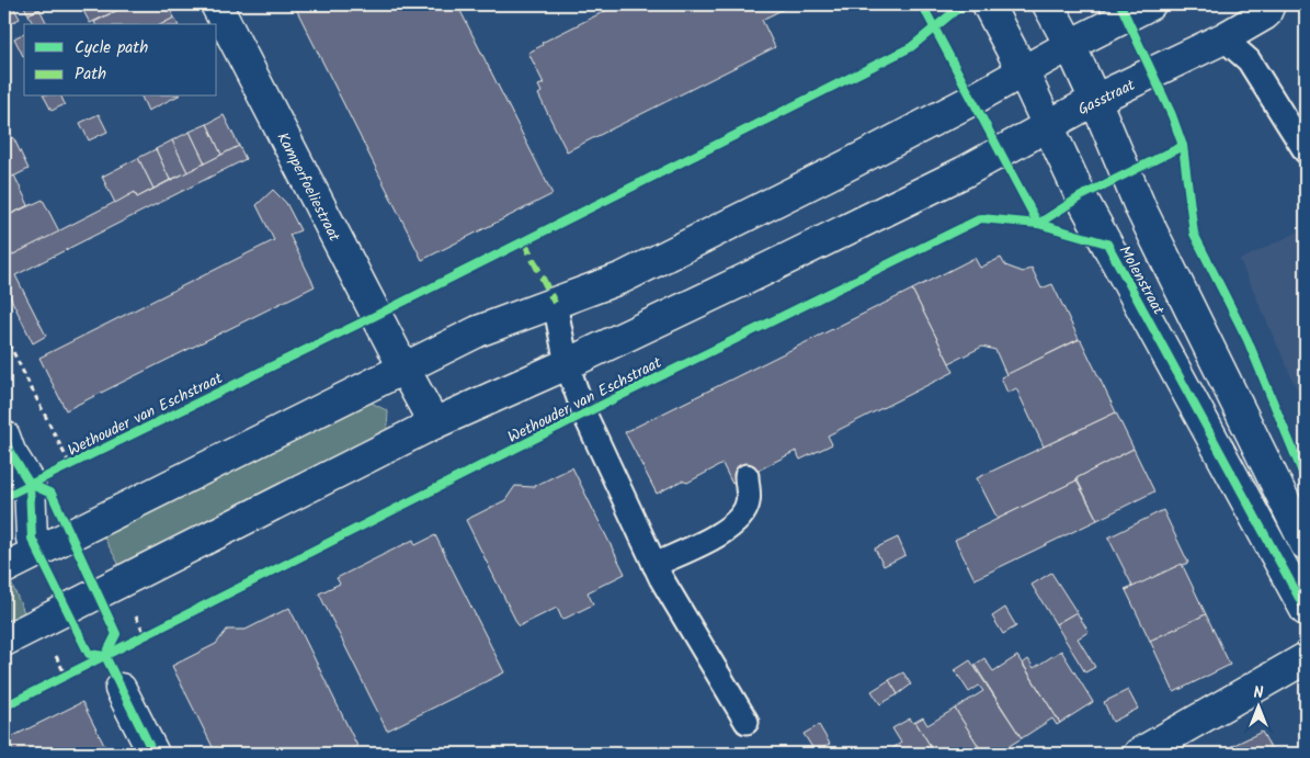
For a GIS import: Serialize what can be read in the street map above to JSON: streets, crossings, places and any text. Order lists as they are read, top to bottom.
{
  "streets": {
    "street": ["Gasstraat", "Kamperfoeliestraat", "Molenstraat"],
    "cycle path": ["Wethouder van Eschstraat"]
  },
  "crossings": [
    ["Gasstraat", "Molenstraat"]
  ],
  "legend": ["Cycle path", "Path"],
  "north": "top"
}
